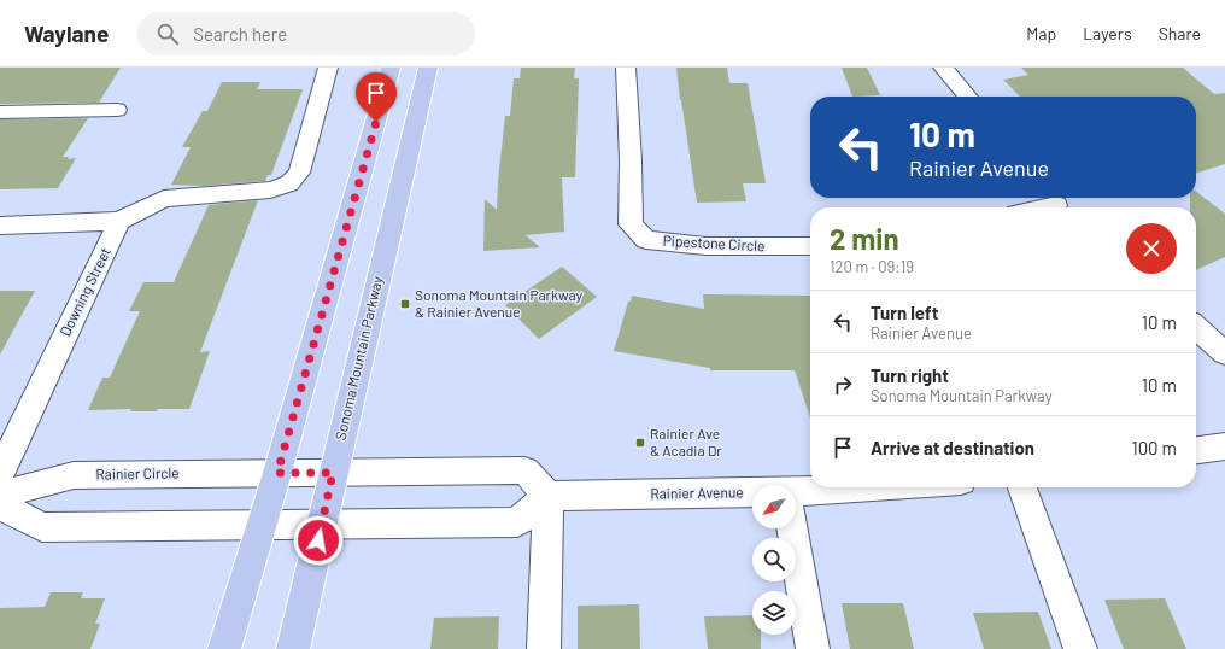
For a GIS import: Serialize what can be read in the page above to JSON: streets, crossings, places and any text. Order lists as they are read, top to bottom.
{
  "streets": {
    "main road": ["Sonoma Mountain Parkway"],
    "street": [
      "Pipestone Circle",
      "Downing Street",
      "Rainier Circle",
      "Rainier Avenue"
    ]
  },
  "places": {
    "transit": ["Sonoma Mountain Parkway & Rainier Avenue", "Rainier Ave & Acadia Dr"]
  },
  "north": "bottom left",
  "page": {
    "header": "Waylane",
    "search": "Search here",
    "nav": ["Map", "Layers", "Share"],
    "turn": ["10 m", "Rainier Avenue"],
    "heading": ["2 min", "120 m · 09:19"],
    "list": [
      {
        "name": "Turn left",
        "note": "Rainier Avenue",
        "value": "10 m"
      },
      {
        "name": "Turn right",
        "note": "Sonoma Mountain Parkway",
        "value": "10 m"
      },
      {
        "name": "Arrive at destination",
        "value": "100 m"
      }
    ]
  }
}
